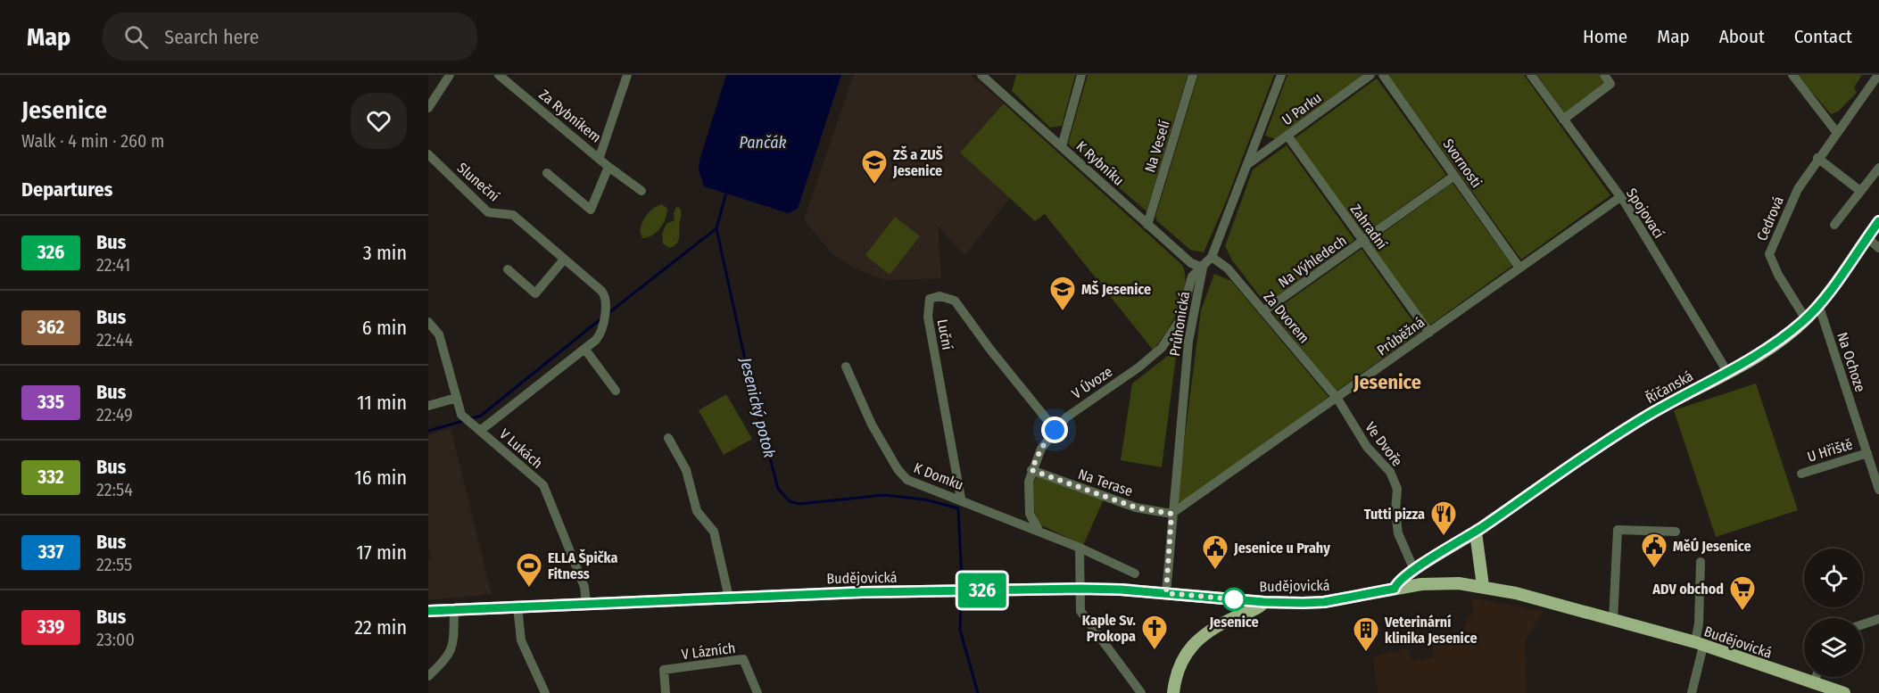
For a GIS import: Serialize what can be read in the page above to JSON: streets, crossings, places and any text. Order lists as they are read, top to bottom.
{
  "streets": {
    "main road": ["Říčanská", "Budějovická"],
    "street": [
      "U Parku",
      "Za Rybníkem",
      "Na Veselí",
      "K Rybníku",
      "Svornosti",
      "Sluneční",
      "Spojovací",
      "Cedrová",
      "Zahradní",
      "Na Výhledech",
      "Za Dvorem",
      "Průhonická",
      "Luční",
      "Průběžná",
      "Na Ochoze",
      "V Úvoze",
      "Ve Dvoře",
      "V Lukách",
      "U Hřiště",
      "K Domku",
      "Na Terase",
      "V Lázních"
    ]
  },
  "crossings": [
    ["U Parku", "Zahradní"],
    ["U Parku", "Průhonická"],
    ["Na Veselí", "K Rybníku"],
    ["K Rybníku", "Průhonická"],
    ["K Rybníku", "V Úvoze"],
    ["Svornosti", "Na Výhledech"],
    ["Svornosti", "Průběžná"],
    ["Sluneční", "V Lukách"],
    ["Spojovací", "Průběžná"],
    ["Spojovací", "Říčanská"],
    ["Cedrová", "Říčanská"],
    ["Zahradní", "Na Výhledech"],
    ["Zahradní", "Průběžná"],
    ["Na Výhledech", "Za Dvorem"],
    ["Za Dvorem", "Průhonická"],
    ["Za Dvorem", "Průběžná"],
    ["Za Dvorem", "Ve Dvoře"],
    ["Průhonická", "Průběžná"],
    ["Průhonická", "V Úvoze"],
    ["Průhonická", "Na Terase"],
    ["Průhonická", "Budějovická"],
    ["Luční", "V Úvoze"],
    ["Luční", "K Domku"],
    ["Průběžná", "Ve Dvoře"],
    ["Průběžná", "Na Terase"],
    ["Na Ochoze", "Říčanská"],
    ["Na Ochoze", "U Hřiště"],
    ["V Úvoze", "K Domku"],
    ["V Úvoze", "Na Terase"],
    ["Říčanská", "Ve Dvoře"],
    ["Říčanská", "Budějovická"],
    ["V Lukách", "Budějovická"]
  ],
  "districts": ["Jesenice"],
  "water": ["Pančák", "Jesenický potok"],
  "places": {
    "school or university": ["ZŠ a ZUŠ Jesenice", "MŠ Jesenice"],
    "restaurant": ["Tutti pizza"],
    "public building": ["MěÚ Jesenice", "Jesenice u Prahy"],
    "sports": ["ELLA Špička Fitness"],
    "other": ["Jesenice"],
    "supermarket": ["ADV obchod"],
    "church": ["Kaple Sv. Prokopa"],
    "building": ["Veterinární klinika Jesenice"]
  },
  "lines": ["bus line 326"],
  "page": {
    "header": "Map",
    "search": "Search here",
    "nav": [
      "Home",
      "Map",
      "About",
      "Contact"
    ],
    "heading": [
      ["Jesenice", "Walk · 4 min · 260 m"],
      "Departures"
    ],
    "on_map": "326",
    "list": [
      {
        "mark": "326",
        "name": "Bus",
        "note": "22:41",
        "value": "3 min"
      },
      {
        "mark": "362",
        "name": "Bus",
        "note": "22:44",
        "value": "6 min"
      },
      {
        "mark": "335",
        "name": "Bus",
        "note": "22:49",
        "value": "11 min"
      },
      {
        "mark": "332",
        "name": "Bus",
        "note": "22:54",
        "value": "16 min"
      },
      {
        "mark": "337",
        "name": "Bus",
        "note": "22:55",
        "value": "17 min"
      },
      {
        "mark": "339",
        "name": "Bus",
        "note": "23:00",
        "value": "22 min"
      }
    ]
  }
}
